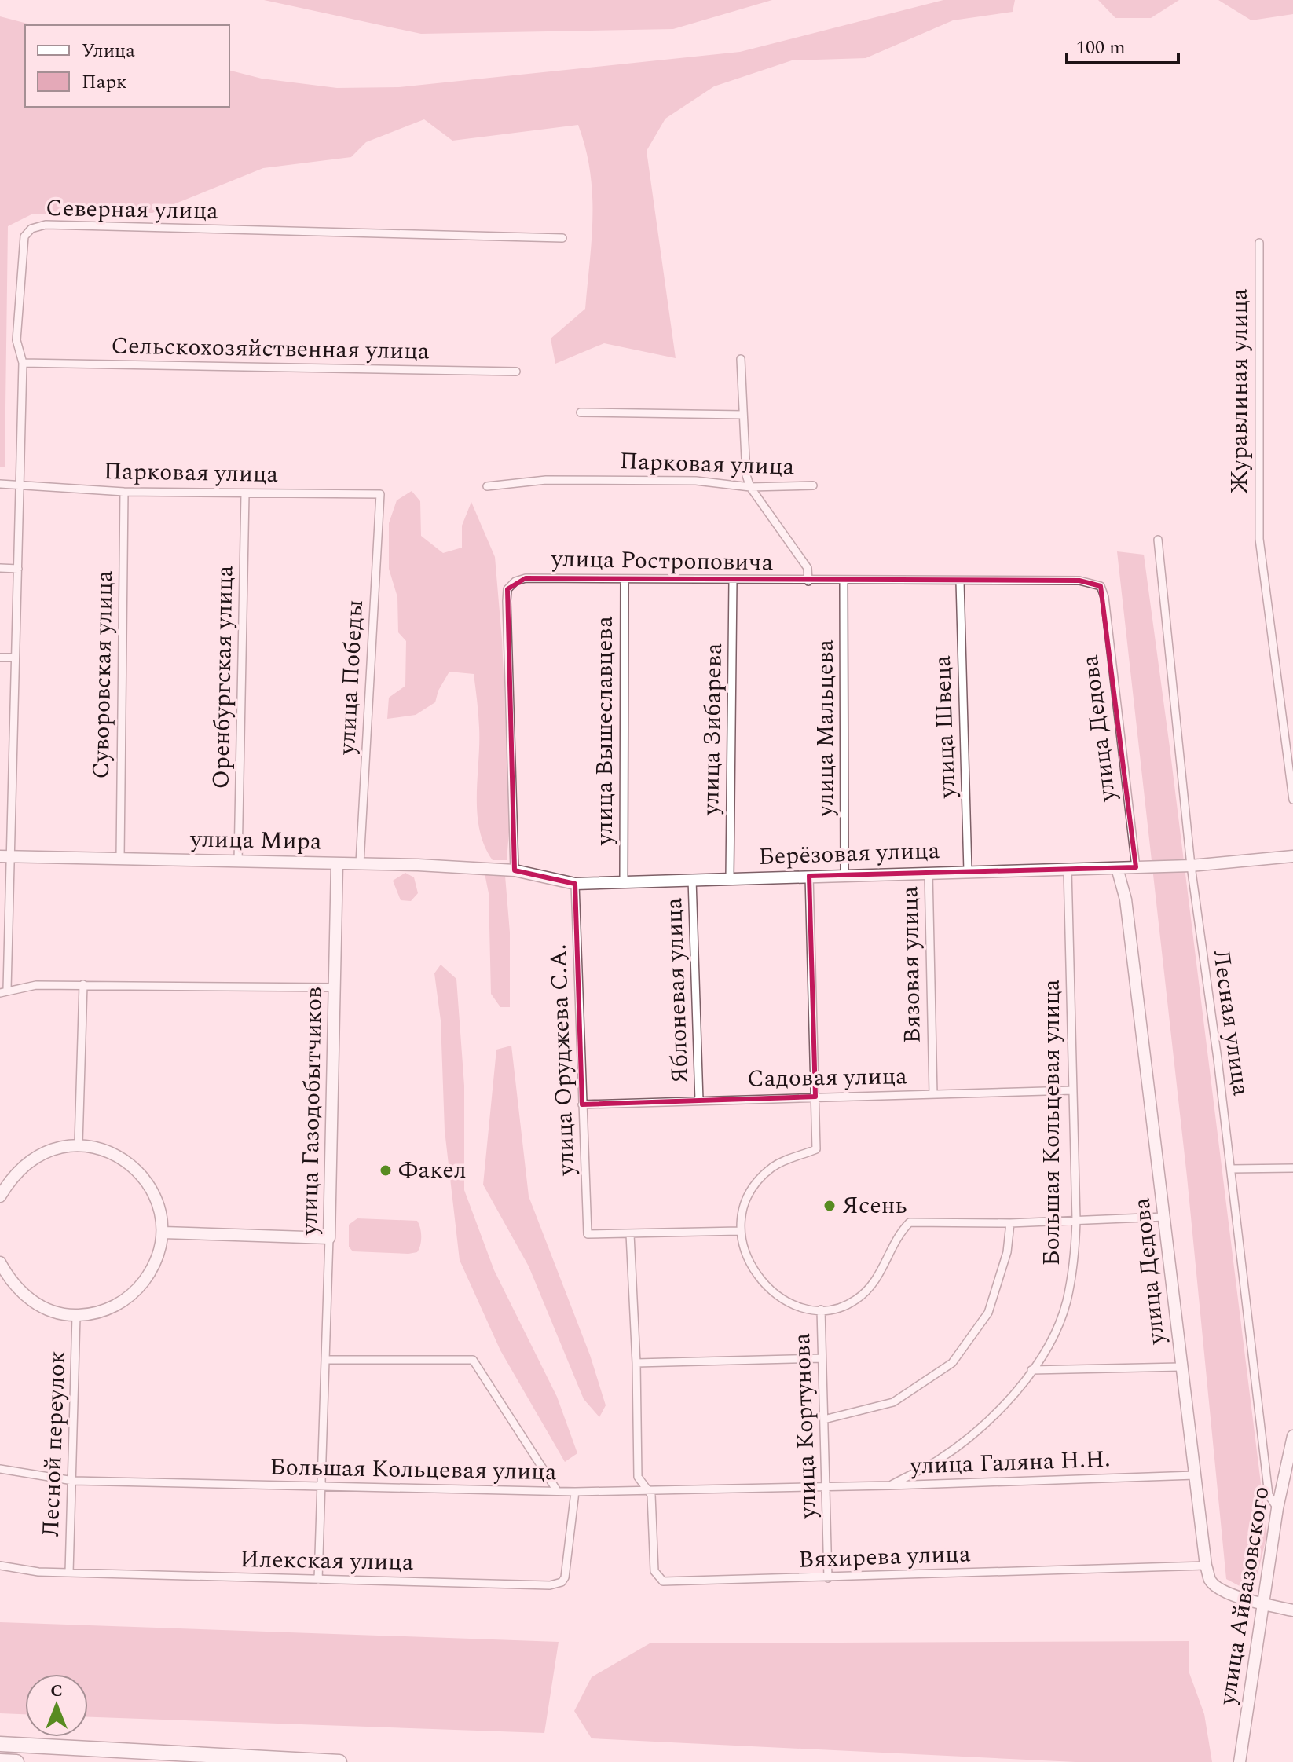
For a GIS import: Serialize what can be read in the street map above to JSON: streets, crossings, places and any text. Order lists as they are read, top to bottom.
{
  "streets": {
    "street": [
      "Северная улица",
      "Сельскохозяйственная улица",
      "Журавлиная улица",
      "Парковая улица",
      "улица Ростроповича",
      "Суворовская улица",
      "Оренбургская улица",
      "улица Победы",
      "улица Швеца",
      "улица Мальцева",
      "улица Дедова",
      "улица Зибарева",
      "улица Вышеславцева",
      "улица Мира",
      "Берёзовая улица",
      "Вязовая улица",
      "Яблоневая улица",
      "Лесная улица",
      "улица Оруджева С.А.",
      "Садовая улица",
      "улица Газодобытчиков",
      "Большая Кольцевая улица",
      "улица Кортунова",
      "Лесной переулок",
      "улица Галяна Н.Н.",
      "Вяхирева улица",
      "Илекская улица",
      "улица Айвазовского"
    ]
  },
  "crossings": [
    ["Северная улица", "Сельскохозяйственная улица"],
    ["Северная улица", "Парковая улица"],
    ["Северная улица", "улица Мира"],
    ["Парковая улица", "Суворовская улица"],
    ["Парковая улица", "Оренбургская улица"],
    ["Парковая улица", "улица Победы"],
    ["улица Ростроповича", "улица Швеца"],
    ["улица Ростроповича", "улица Мальцева"],
    ["улица Ростроповича", "улица Дедова"],
    ["улица Ростроповича", "улица Зибарева"],
    ["улица Ростроповича", "улица Вышеславцева"],
    ["улица Ростроповича", "улица Мира"],
    ["улица Ростроповича", "Берёзовая улица"],
    ["Суворовская улица", "улица Мира"],
    ["Оренбургская улица", "улица Мира"],
    ["улица Победы", "улица Мира"],
    ["улица Швеца", "Берёзовая улица"],
    ["улица Мальцева", "Берёзовая улица"],
    ["улица Дедова", "Берёзовая улица"],
    ["улица Дедова", "улица Галяна Н.Н."],
    ["улица Дедова", "Вяхирева улица"],
    ["улица Дедова", "улица Айвазовского"],
    ["улица Зибарева", "Берёзовая улица"],
    ["улица Вышеславцева", "Берёзовая улица"],
    ["улица Мира", "Берёзовая улица"],
    ["улица Мира", "улица Газодобытчиков"],
    ["Берёзовая улица", "Вязовая улица"],
    ["Берёзовая улица", "Яблоневая улица"],
    ["Берёзовая улица", "Лесная улица"],
    ["Берёзовая улица", "улица Оруджева С.А."],
    ["Берёзовая улица", "Большая Кольцевая улица"],
    ["Вязовая улица", "Садовая улица"],
    ["Яблоневая улица", "Садовая улица"],
    ["Лесная улица", "улица Айвазовского"],
    ["улица Оруджева С.А.", "Садовая улица"],
    ["Садовая улица", "Большая Кольцевая улица"],
    ["улица Газодобытчиков", "Большая Кольцевая улица"],
    ["улица Газодобытчиков", "Илекская улица"],
    ["Большая Кольцевая улица", "улица Кортунова"],
    ["Большая Кольцевая улица", "Лесной переулок"],
    ["Большая Кольцевая улица", "улица Галяна Н.Н."],
    ["Большая Кольцевая улица", "Вяхирева улица"],
    ["Большая Кольцевая улица", "Илекская улица"],
    ["улица Кортунова", "улица Галяна Н.Н."],
    ["улица Кортунова", "Вяхирева улица"],
    ["Лесной переулок", "Илекская улица"]
  ],
  "places": ["Факел", "Ясень"],
  "legend": ["Улица", "Парк"],
  "scale_bar": "100 m",
  "north": "top"
}
